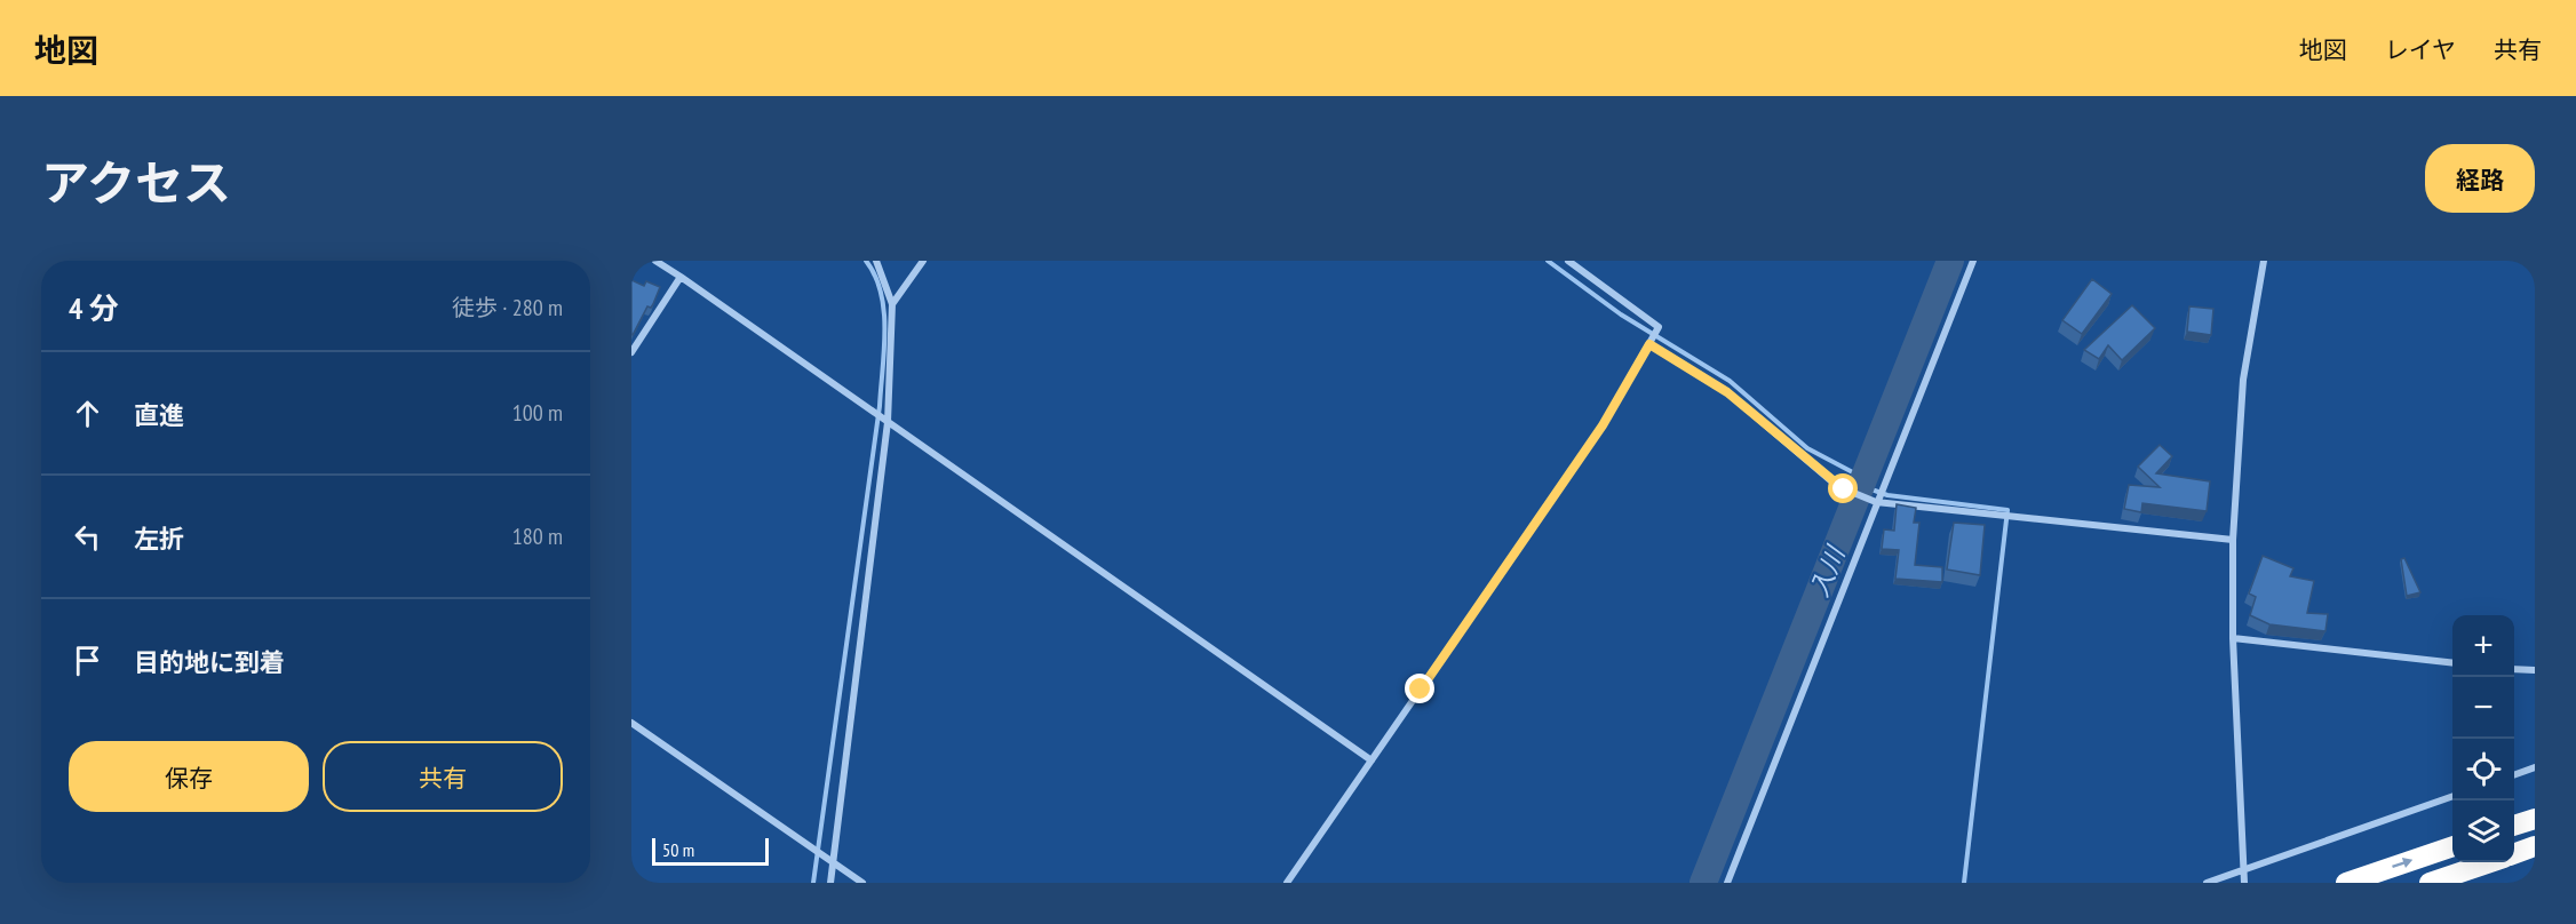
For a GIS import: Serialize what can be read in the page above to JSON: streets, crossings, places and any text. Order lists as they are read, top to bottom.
{
  "water": ["入川"],
  "scale_bar": "50 m",
  "page": {
    "header": "地図",
    "nav": ["地図", "レイヤ", "共有"],
    "title": "アクセス",
    "buttons": [
      "経路",
      ["保存", "共有"]
    ],
    "heading": ["4 分", "徒歩 · 280 m"],
    "list": [
      ["直進", "100 m"],
      ["左折", "180 m"],
      "目的地に到着"
    ],
    "map_buttons": ["+", "−"],
    "scale": "50 m"
  }
}
